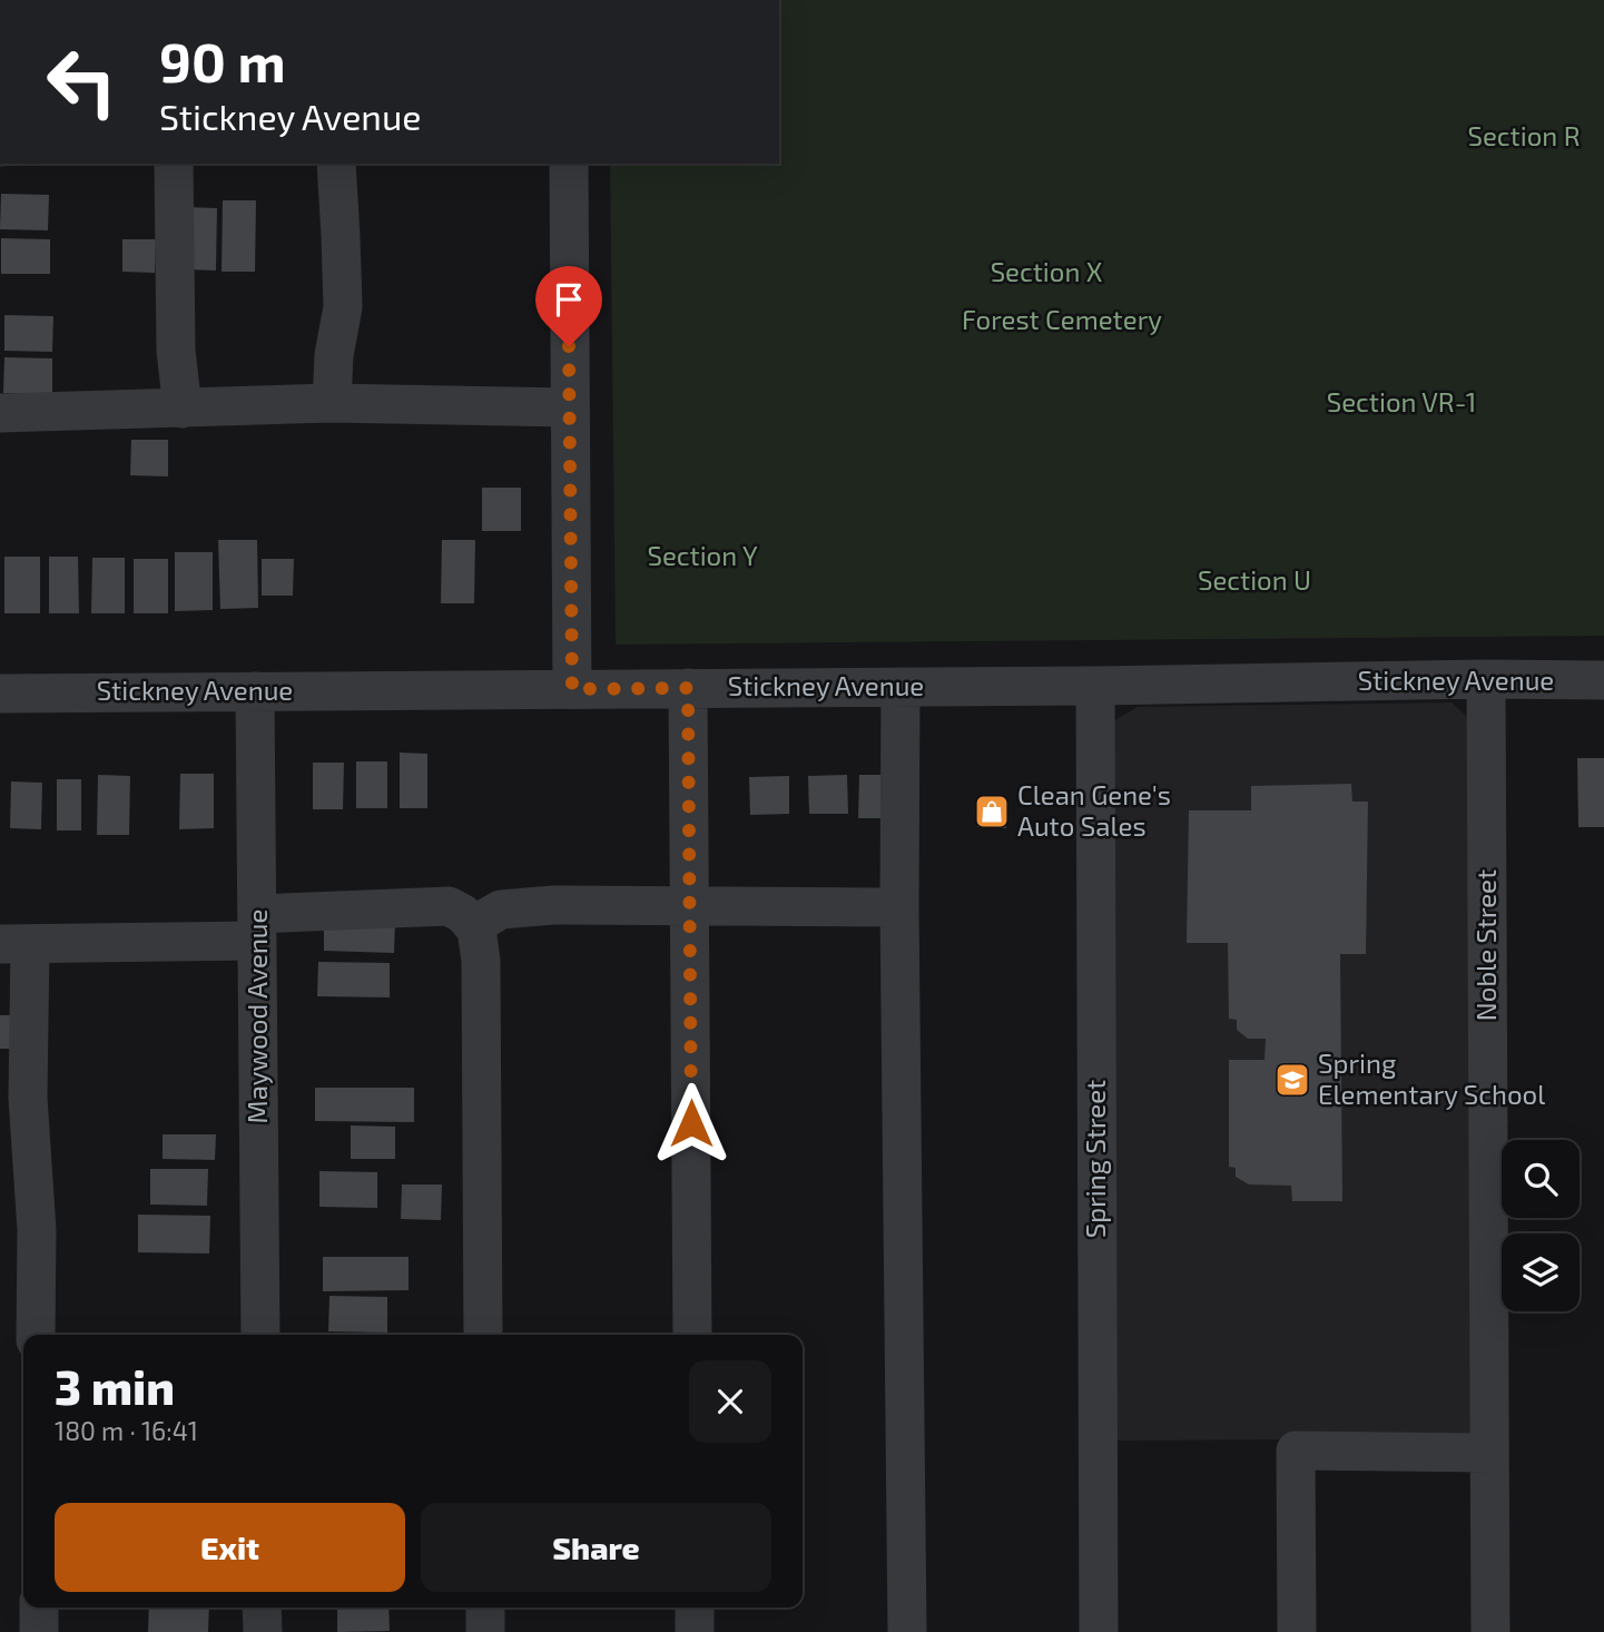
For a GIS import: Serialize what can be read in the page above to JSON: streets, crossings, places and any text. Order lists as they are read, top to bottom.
{
  "streets": {
    "street": [
      "Stickney Avenue",
      "Noble Street",
      "Maywood Avenue",
      "Spring Street"
    ]
  },
  "crossings": [
    ["Stickney Avenue", "Noble Street"],
    ["Stickney Avenue", "Maywood Avenue"],
    ["Stickney Avenue", "Spring Street"]
  ],
  "parks": [
    "Section R",
    "Section X",
    "Forest Cemetery",
    "Section VR-1",
    "Section Y",
    "Section U"
  ],
  "places": {
    "shop": ["Clean Gene's Auto Sales"],
    "school or university": ["Spring Elementary School"]
  },
  "page": {
    "turn": ["90 m", "Stickney Avenue"],
    "heading": ["3 min", "180 m · 16:41"],
    "buttons": ["Exit", "Share"]
  }
}
